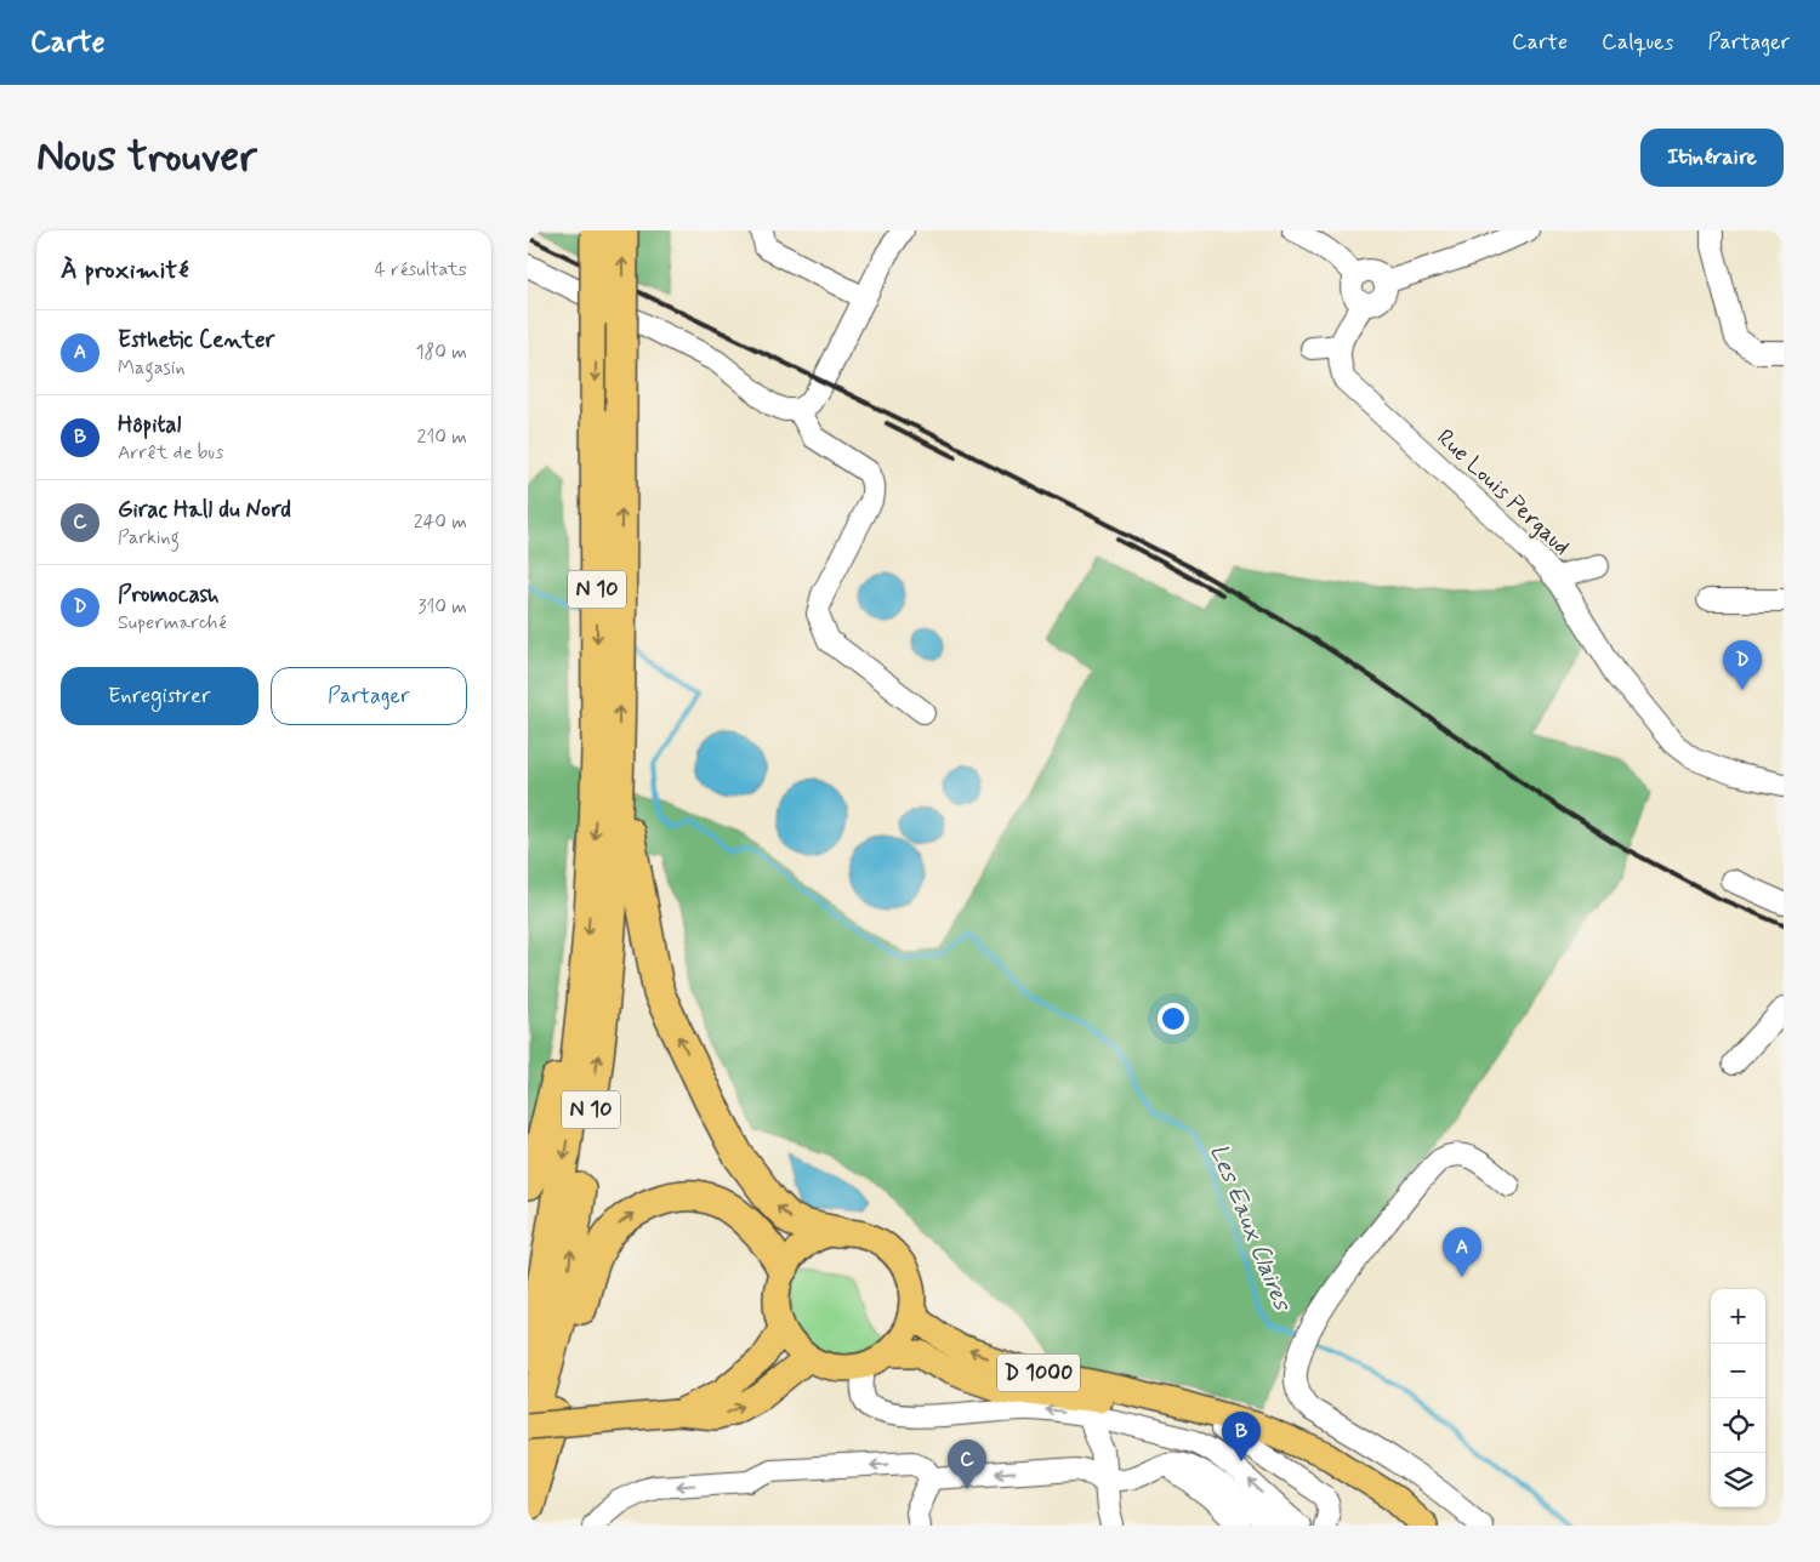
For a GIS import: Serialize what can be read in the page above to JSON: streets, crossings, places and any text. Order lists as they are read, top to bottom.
{
  "streets": {
    "highway": ["N 10"],
    "main road": ["D 1000"],
    "street": ["Rue Louis Pergaud"]
  },
  "water": ["Les Eaux Claires"],
  "page": {
    "header": "Carte",
    "nav": ["Carte", "Calques", "Partager"],
    "buttons": [
      "Itinéraire",
      ["Enregistrer", "Partager"]
    ],
    "title": "Nous trouver",
    "heading": ["À proximité", "4 résultats"],
    "list": [
      {
        "mark": "A",
        "name": "Esthetic Center",
        "note": "Magasin",
        "value": "180 m"
      },
      {
        "mark": "B",
        "name": "Hôpital",
        "note": "Arrêt de bus",
        "value": "210 m"
      },
      {
        "mark": "C",
        "name": "Girac Hall du Nord",
        "note": "Parking",
        "value": "240 m"
      },
      {
        "mark": "D",
        "name": "Promocash",
        "note": "Supermarché",
        "value": "310 m"
      }
    ],
    "pins": [
      "D",
      "A",
      "B",
      "C"
    ],
    "map_buttons": ["+", "−"]
  }
}
